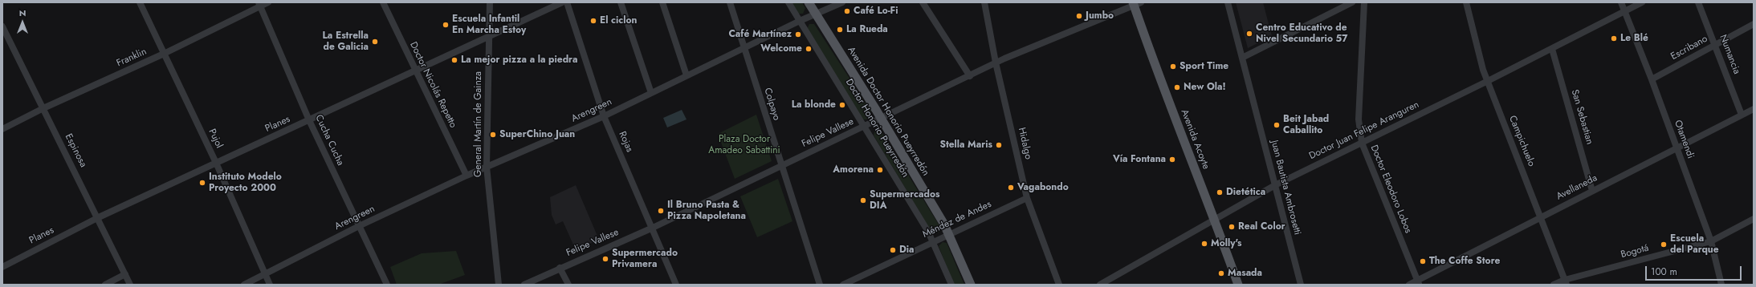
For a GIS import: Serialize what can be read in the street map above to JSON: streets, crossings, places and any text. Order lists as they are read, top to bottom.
{
  "streets": {
    "main road": ["Avenida Doctor Honorio Pueyrredón", "Avenida Acoyte"],
    "street": [
      "Escribano",
      "Numancia",
      "Franklin",
      "Doctor Nicolás Repetto",
      "Colpayo",
      "Arengreen",
      "San Sebastian",
      "Planes",
      "General Martín de Gainza",
      "Doctor Honorio Pueyrredón",
      "Doctor Juan Felipe Aranguren",
      "Felipe Vallese",
      "Pujol",
      "Otamendi",
      "Cucha Cucha",
      "Campichuelo",
      "Rojas",
      "Hidalgo",
      "Espinosa",
      "Juan Bautista Ambrosetti",
      "Avellaneda",
      "Doctor Eleodoro Lobos",
      "Méndez de Andes",
      "Bogotá"
    ]
  },
  "crossings": [
    ["Escribano", "Numancia"],
    ["Escribano", "Otamendi"],
    ["Numancia", "Avellaneda"],
    ["Franklin", "Pujol"],
    ["Franklin", "Cucha Cucha"],
    ["Franklin", "Espinosa"],
    ["Doctor Nicolás Repetto", "Arengreen"],
    ["Doctor Nicolás Repetto", "Planes"],
    ["Colpayo", "Arengreen"],
    ["Colpayo", "Felipe Vallese"],
    ["Arengreen", "Avenida Doctor Honorio Pueyrredón"],
    ["Arengreen", "General Martín de Gainza"],
    ["Arengreen", "Doctor Honorio Pueyrredón"],
    ["Arengreen", "Pujol"],
    ["Arengreen", "Cucha Cucha"],
    ["Arengreen", "Rojas"],
    ["Avenida Doctor Honorio Pueyrredón", "Felipe Vallese"],
    ["Avenida Doctor Honorio Pueyrredón", "Méndez de Andes"],
    ["San Sebastian", "Doctor Juan Felipe Aranguren"],
    ["San Sebastian", "Avellaneda"],
    ["Planes", "General Martín de Gainza"],
    ["Planes", "Pujol"],
    ["Planes", "Cucha Cucha"],
    ["Planes", "Espinosa"],
    ["Doctor Honorio Pueyrredón", "Felipe Vallese"],
    ["Doctor Honorio Pueyrredón", "Méndez de Andes"],
    ["Doctor Juan Felipe Aranguren", "Avenida Acoyte"],
    ["Doctor Juan Felipe Aranguren", "Otamendi"],
    ["Doctor Juan Felipe Aranguren", "Campichuelo"],
    ["Doctor Juan Felipe Aranguren", "Juan Bautista Ambrosetti"],
    ["Doctor Juan Felipe Aranguren", "Doctor Eleodoro Lobos"],
    ["Felipe Vallese", "Avenida Acoyte"],
    ["Felipe Vallese", "Rojas"],
    ["Felipe Vallese", "Hidalgo"],
    ["Otamendi", "Avellaneda"],
    ["Otamendi", "Bogotá"],
    ["Campichuelo", "Avellaneda"],
    ["Campichuelo", "Bogotá"],
    ["Hidalgo", "Méndez de Andes"],
    ["Avellaneda", "Doctor Eleodoro Lobos"]
  ],
  "parks": ["Plaza Doctor Amadeo Sabattini"],
  "places": [
    "Café Lo-Fi",
    "Jumbo",
    "El ciclon",
    "Escuela Infantil En Marcha Estoy",
    "La Rueda",
    "Centro Educativo de Nivel Secundario 57",
    "Café Martínez",
    "Le Blé",
    "La Estrella de Galicia",
    "Welcome",
    "La mejor pizza a la piedra",
    "Sport Time",
    "New Ola!",
    "La blonde",
    "Beit Jabad Caballito",
    "SuperChino Juan",
    "Stella Maris",
    "Vía Fontana",
    "Amorena",
    "Instituto Modelo Proyecto 2000",
    "Vagabondo",
    "Dietética",
    "Supermercados DIA",
    "Il Bruno Pasta & Pizza Napoletana",
    "Real Color",
    "Molly's",
    "Escuela del Parque",
    "Dia",
    "Supermercado Privamera",
    "The Coffe Store",
    "Masada"
  ],
  "scale_bar": "100 m",
  "north": "top"
}
